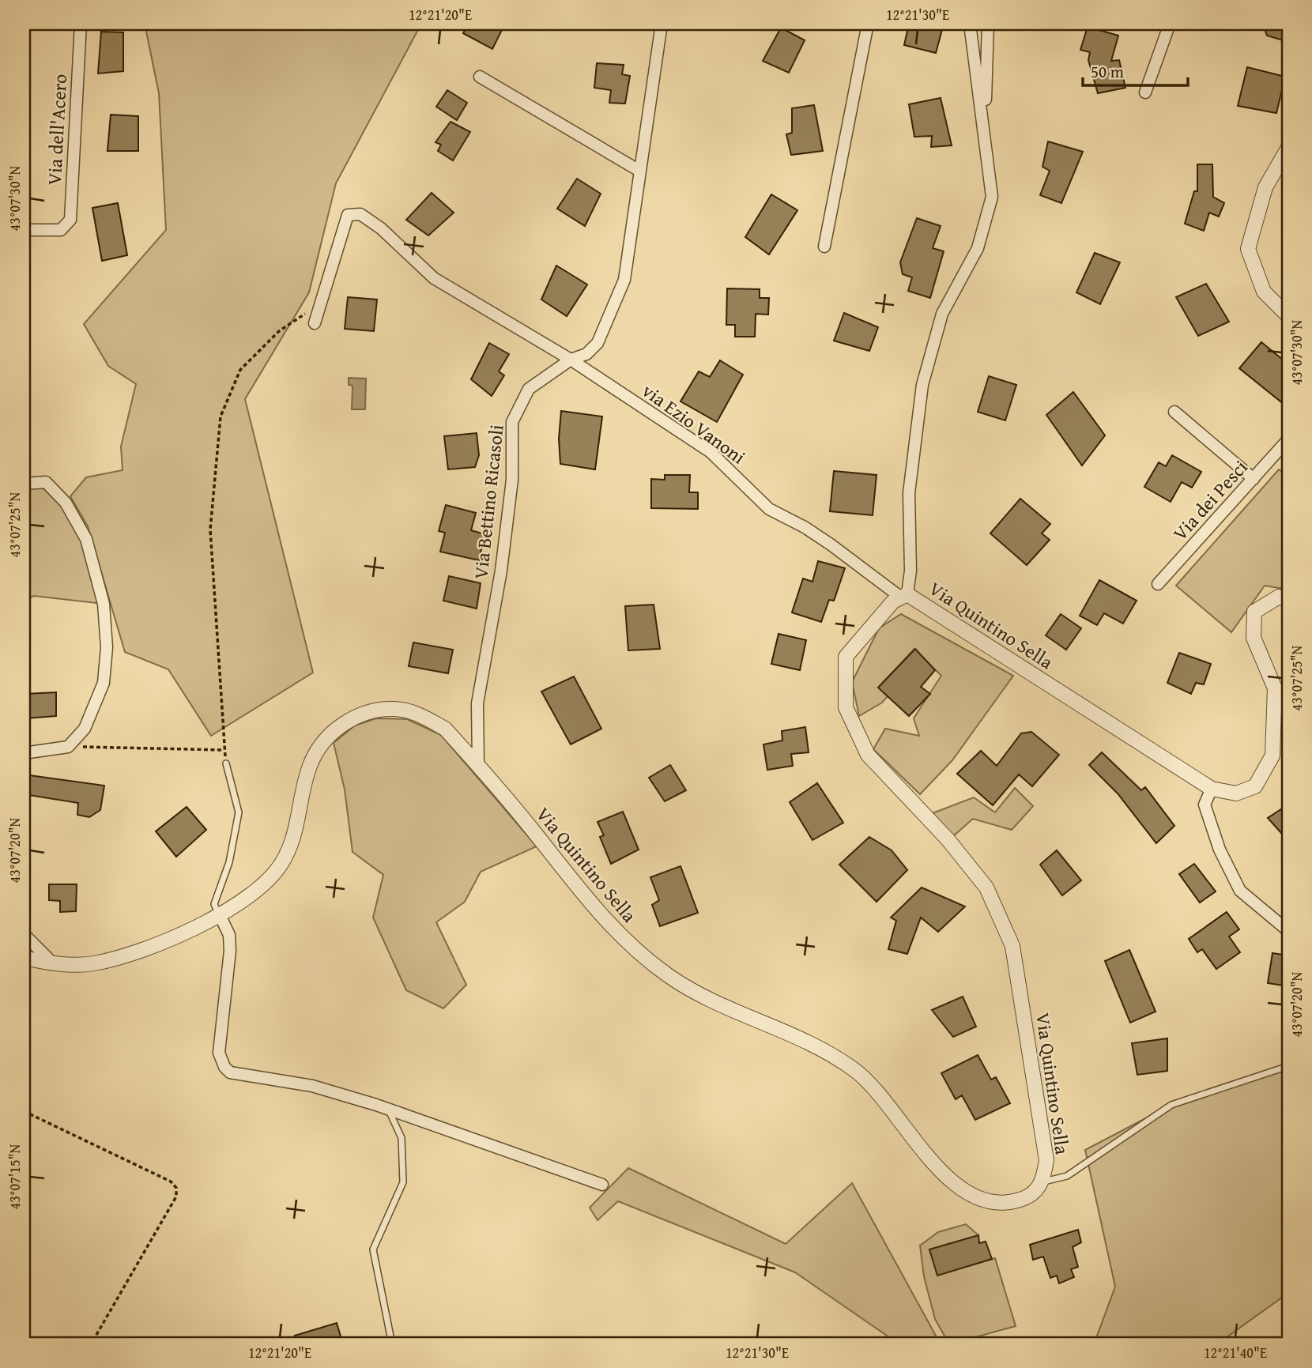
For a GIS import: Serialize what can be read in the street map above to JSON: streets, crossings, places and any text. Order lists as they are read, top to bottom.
{
  "streets": {
    "street": [
      "Via dell'Acero",
      "via Ezio Vanoni",
      "Via dei Pesci",
      "Via Bettino Ricasoli",
      "Via Quintino Sella"
    ]
  },
  "crossings": [
    ["via Ezio Vanoni", "Via Bettino Ricasoli"],
    ["via Ezio Vanoni", "Via Quintino Sella"],
    ["Via Bettino Ricasoli", "Via Quintino Sella"]
  ],
  "scale_bar": "50 m",
  "coordinates": [
    "12°21'20\"E",
    "12°21'30\"E",
    "43°07'30\"N",
    "43°07'25\"N",
    "43°07'20\"N",
    "43°07'15\"N",
    "12°21'40\"E"
  ]
}
